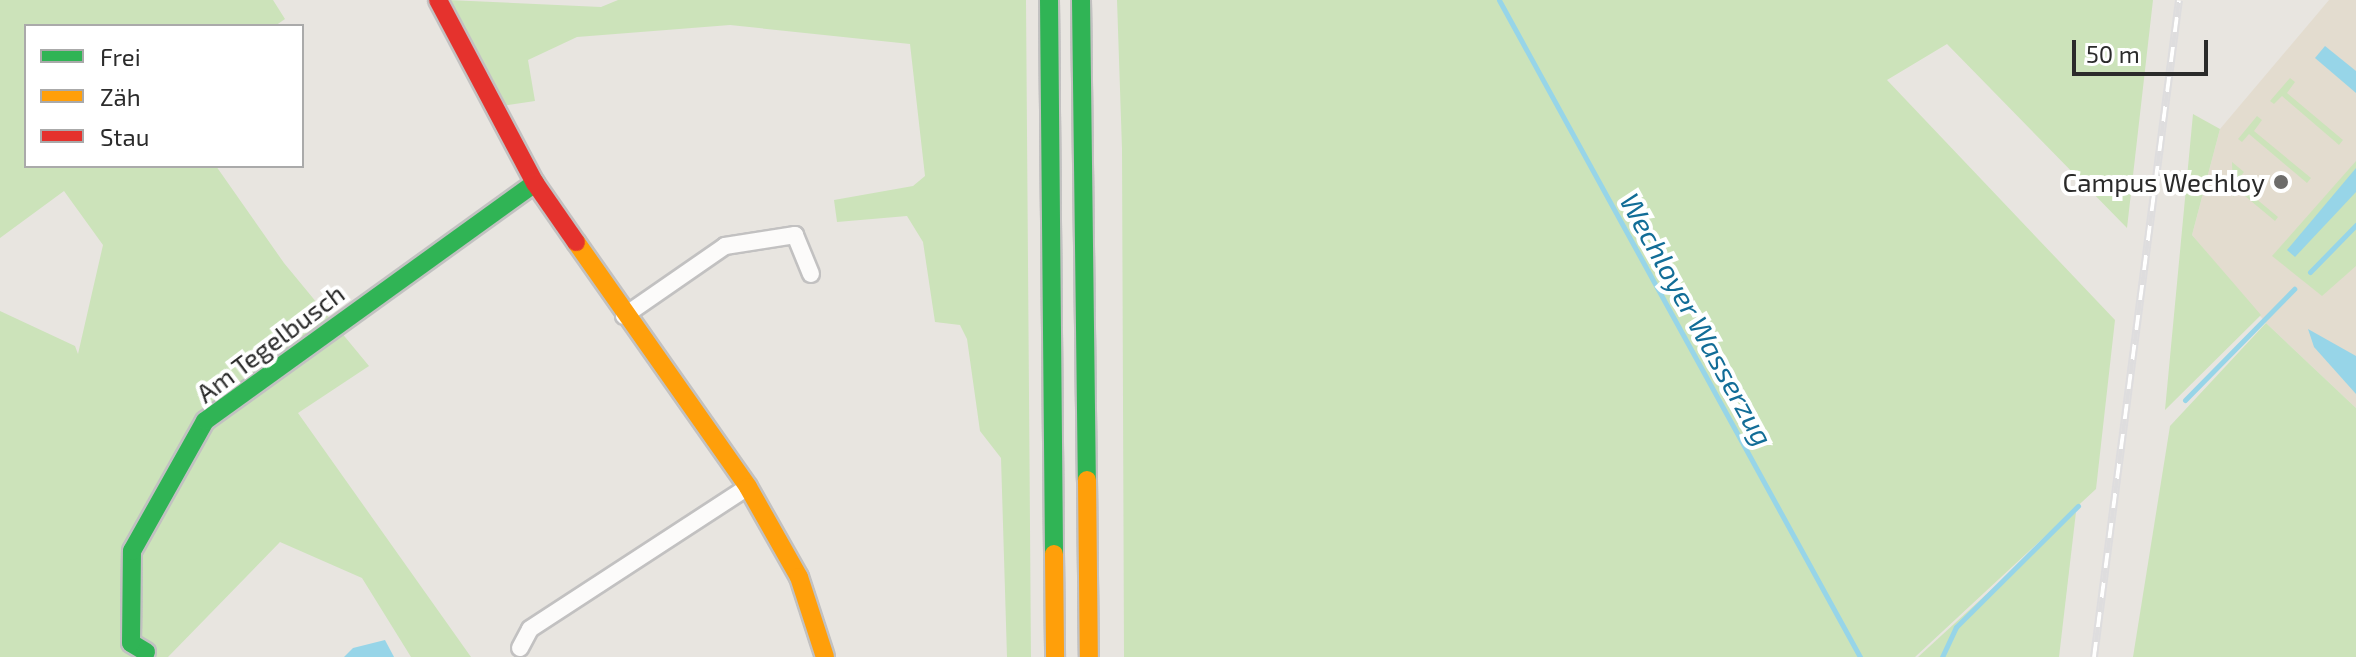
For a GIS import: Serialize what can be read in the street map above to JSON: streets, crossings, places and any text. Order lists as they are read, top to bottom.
{
  "streets": {
    "main road": ["Am Tegelbusch"]
  },
  "water": ["Wechloyer Wasserzug"],
  "places": ["Campus Wechloy"],
  "legend": ["Frei", "Zäh", "Stau"],
  "scale_bar": "50 m"
}
